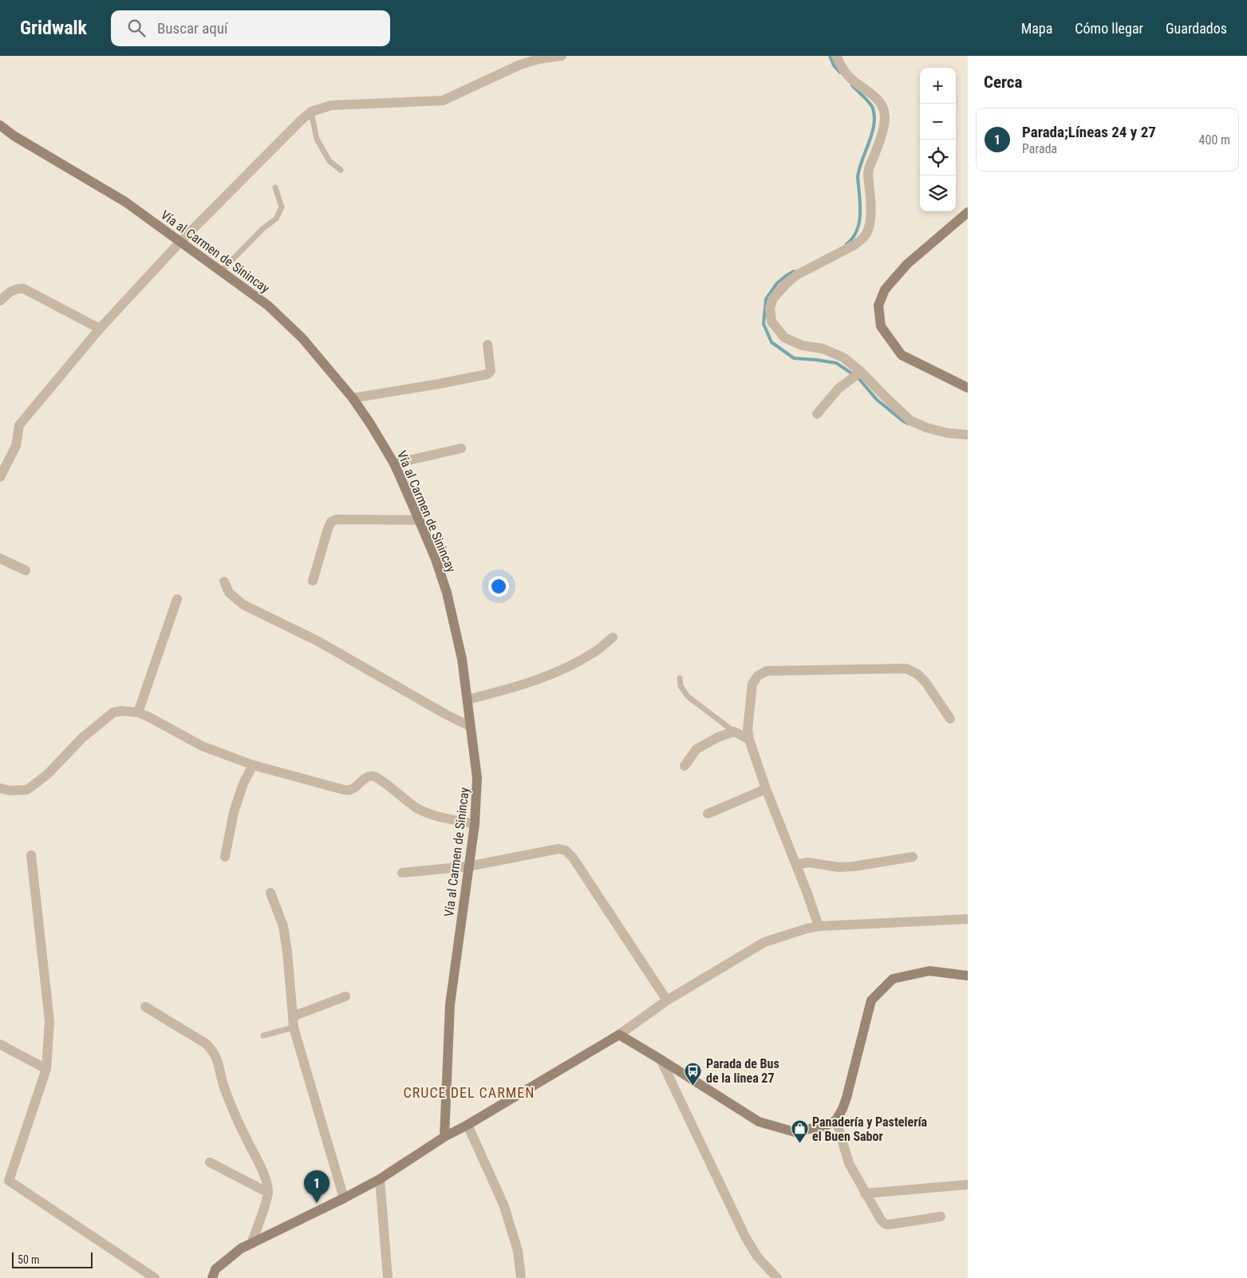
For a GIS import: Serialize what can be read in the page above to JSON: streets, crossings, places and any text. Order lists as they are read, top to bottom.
{
  "streets": {
    "street": ["Vía al Carmen de Sinincay"]
  },
  "districts": ["CRUCE DEL CARMEN"],
  "places": {
    "bus stop": ["Parada de Bus de la linea 27"],
    "shop": ["Panadería y Pastelería el Buen Sabor"]
  },
  "scale_bar": "50 m",
  "page": {
    "header": "Gridwalk",
    "search": "Buscar aquí",
    "nav": ["Mapa", "Cómo llegar", "Guardados"],
    "heading": "Cerca",
    "map_buttons": ["+", "−"],
    "list": [
      {
        "mark": "1",
        "name": "Parada;Líneas 24 y 27",
        "note": "Parada",
        "value": "400 m"
      }
    ],
    "pins": "1",
    "scale": "50 m"
  }
}
